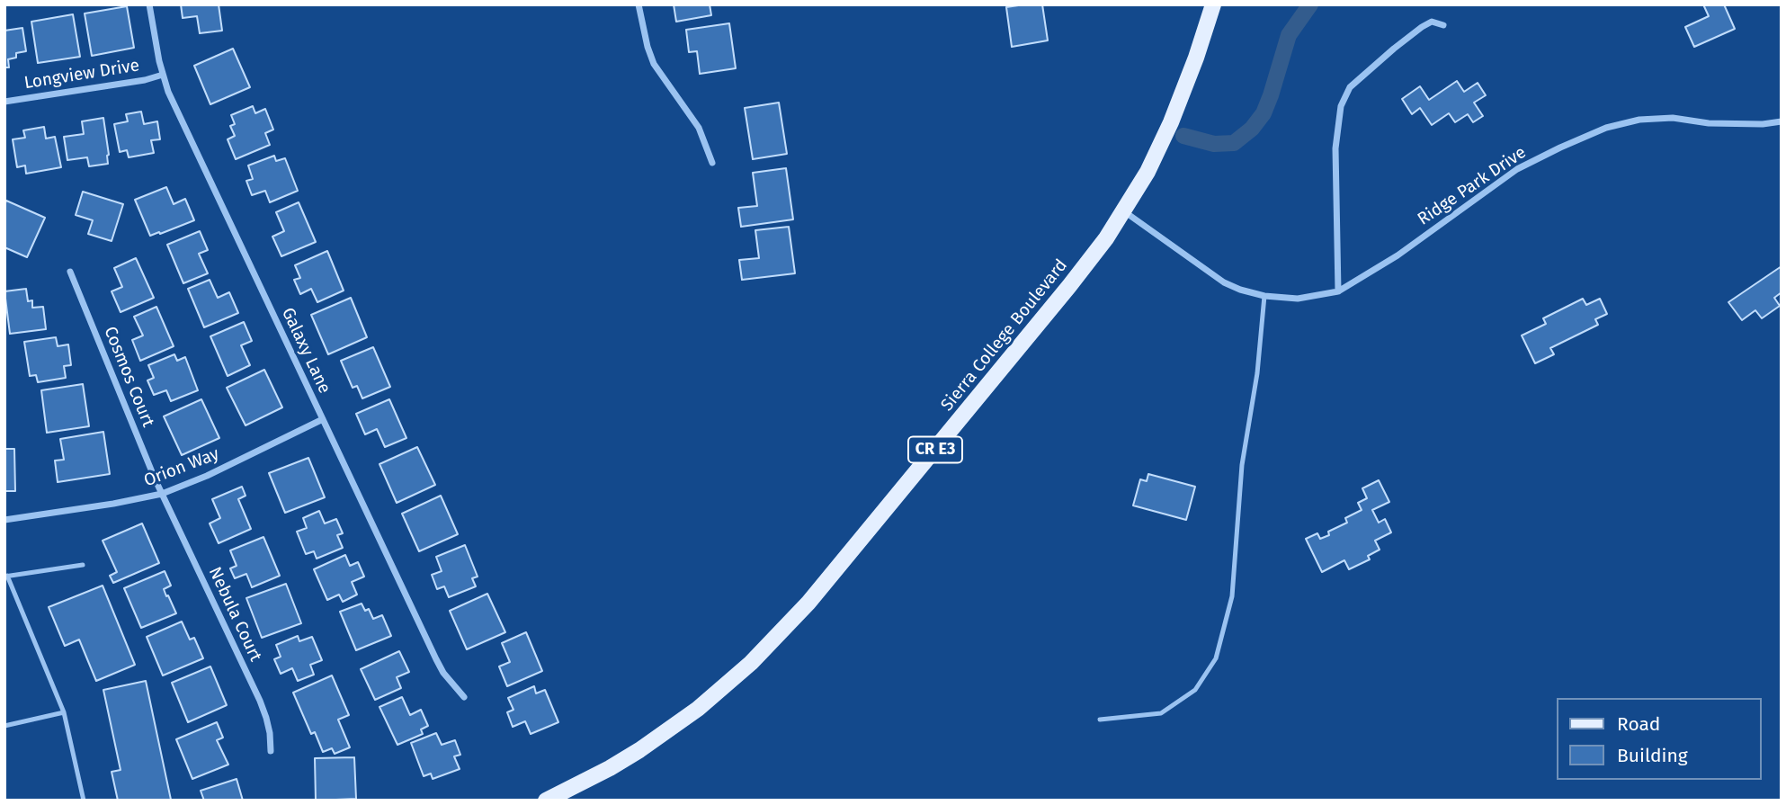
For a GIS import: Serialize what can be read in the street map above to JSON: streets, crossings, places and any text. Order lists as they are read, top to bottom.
{
  "streets": {
    "main road": ["Sierra College Boulevard", "CR E3"],
    "street": [
      "Longview Drive",
      "Ridge Park Drive",
      "Galaxy Lane",
      "Cosmos Court",
      "Orion Way",
      "Nebula Court"
    ]
  },
  "crossings": [
    ["Longview Drive", "Galaxy Lane"],
    ["Ridge Park Drive", "Sierra College Boulevard"],
    ["Galaxy Lane", "Orion Way"],
    ["Cosmos Court", "Orion Way"],
    ["Cosmos Court", "Nebula Court"],
    ["Orion Way", "Nebula Court"]
  ],
  "legend": ["Road", "Building"]
}
